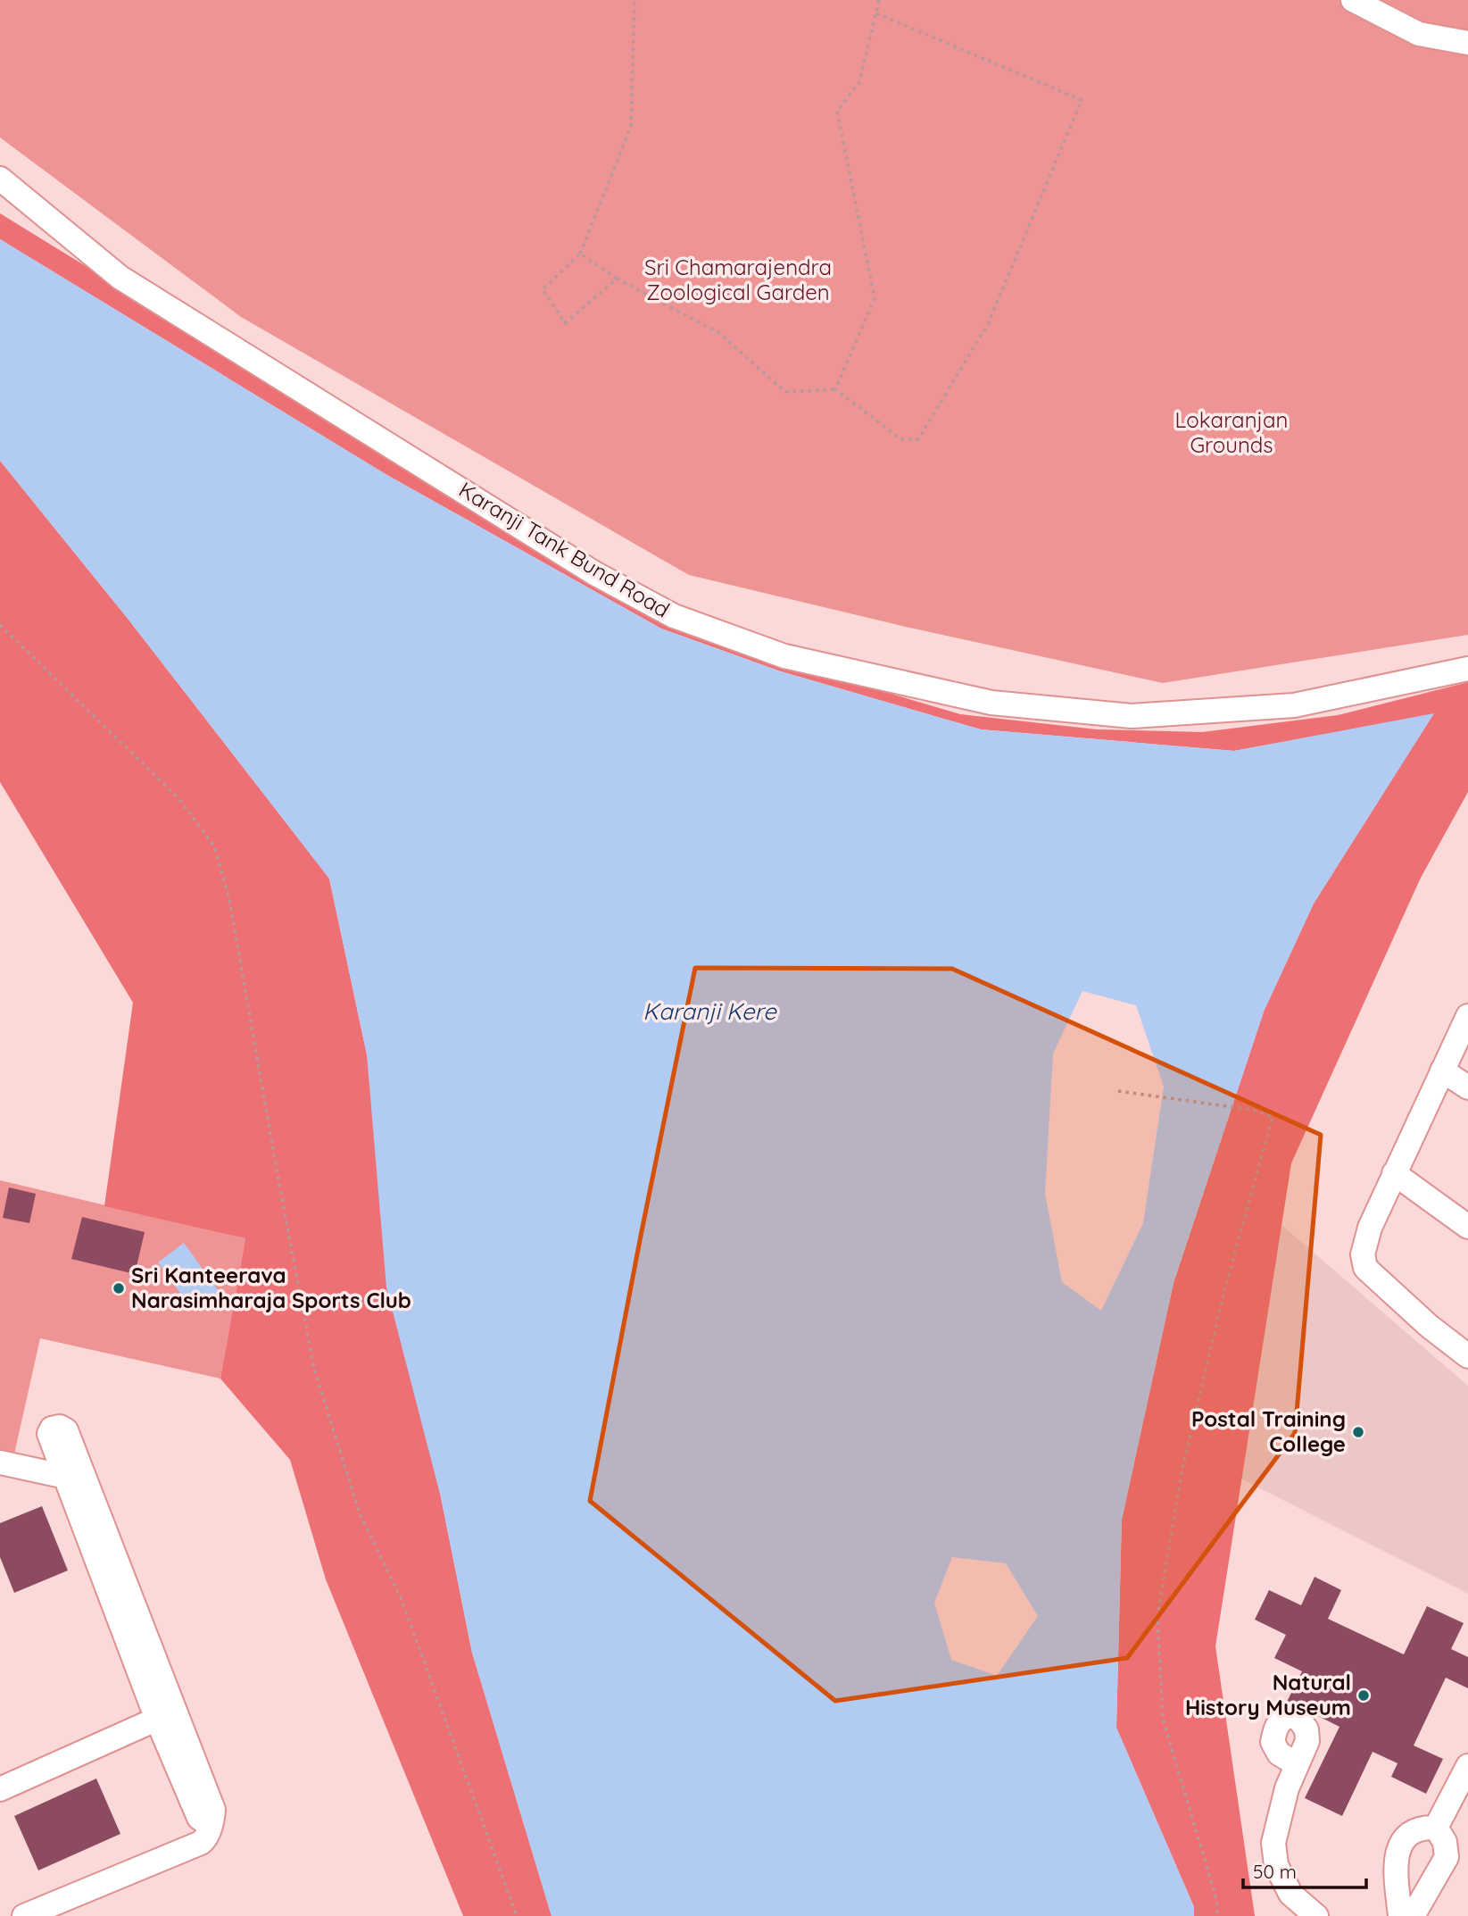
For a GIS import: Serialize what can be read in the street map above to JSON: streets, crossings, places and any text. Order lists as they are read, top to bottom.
{
  "streets": {
    "street": ["Karanji Tank Bund Road"]
  },
  "water": ["Karanji Kere"],
  "parks": ["Sri Chamarajendra Zoological Garden", "Lokaranjan Grounds"],
  "places": ["Sri Kanteerava Narasimharaja Sports Club", "Postal Training College", "Natural History Museum"],
  "scale_bar": "50 m"
}
